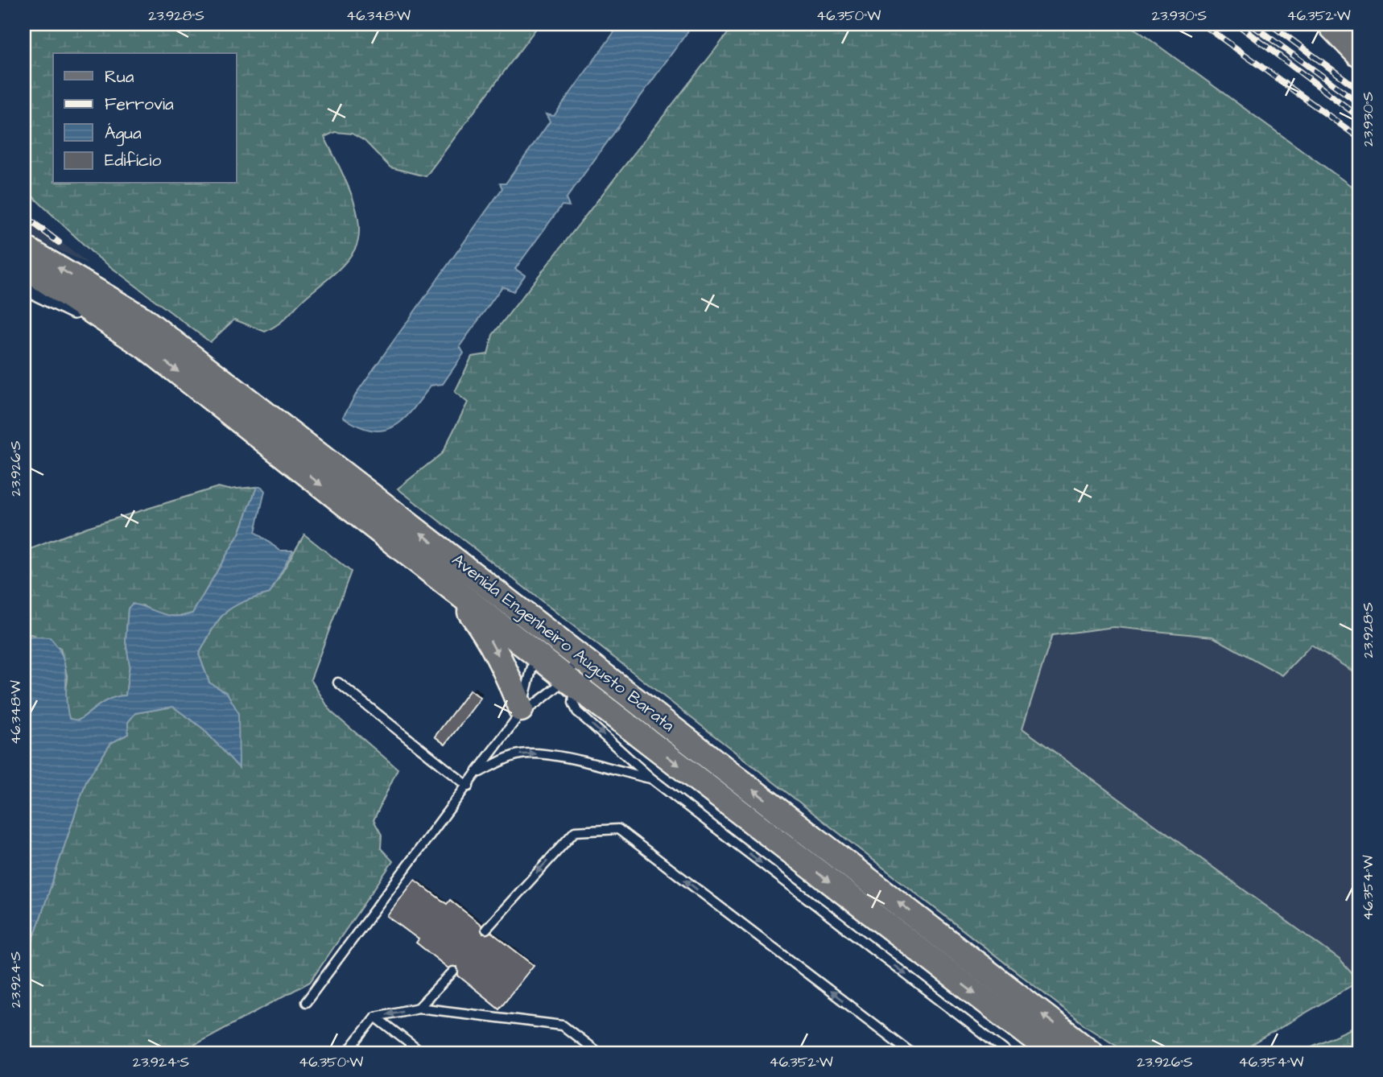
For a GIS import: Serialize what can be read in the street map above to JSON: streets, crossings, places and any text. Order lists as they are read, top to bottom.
{
  "streets": {
    "main road": ["Avenida Engenheiro Augusto Barata"]
  },
  "legend": [
    "Rua",
    "Ferrovia",
    "Água",
    "Edifício"
  ],
  "coordinates": [
    "23.928°S",
    "46.348°W",
    "46.350°W",
    "23.930°S",
    "46.352°W",
    "23.926°S",
    "46.354°W",
    "23.924°S"
  ]
}
